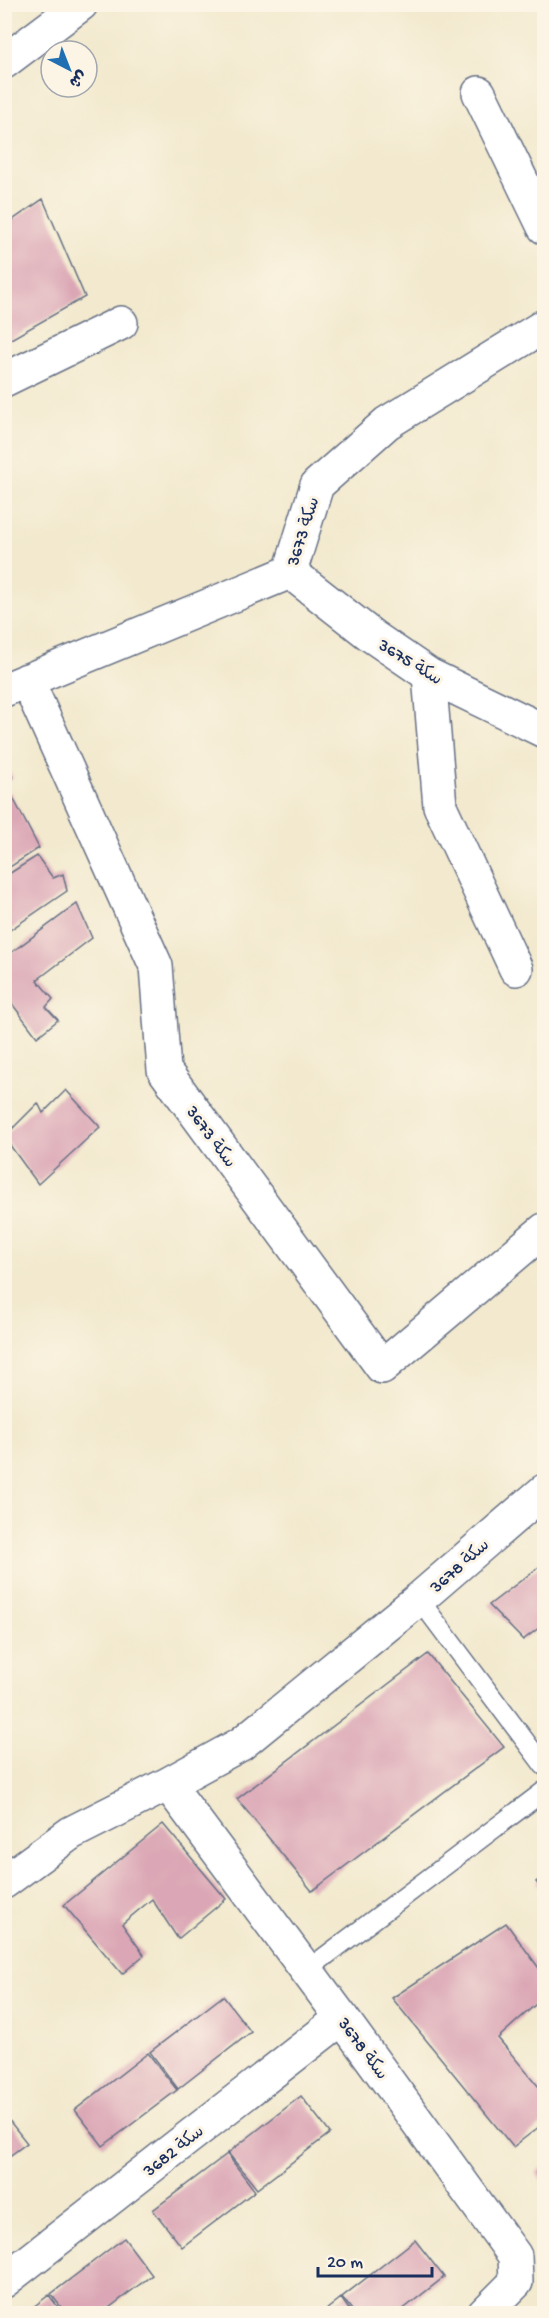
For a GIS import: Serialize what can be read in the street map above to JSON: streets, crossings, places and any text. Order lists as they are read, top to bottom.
{
  "streets": {
    "street": [
      "سكة 3673",
      "سكة 3675",
      "سكة 3678",
      "سكة 3682"
    ]
  },
  "crossings": [
    ["سكة 3673", "سكة 3675"],
    ["سكة 3678", "سكة 3682"]
  ],
  "scale_bar": "20 m",
  "north": "bottom right"
}
